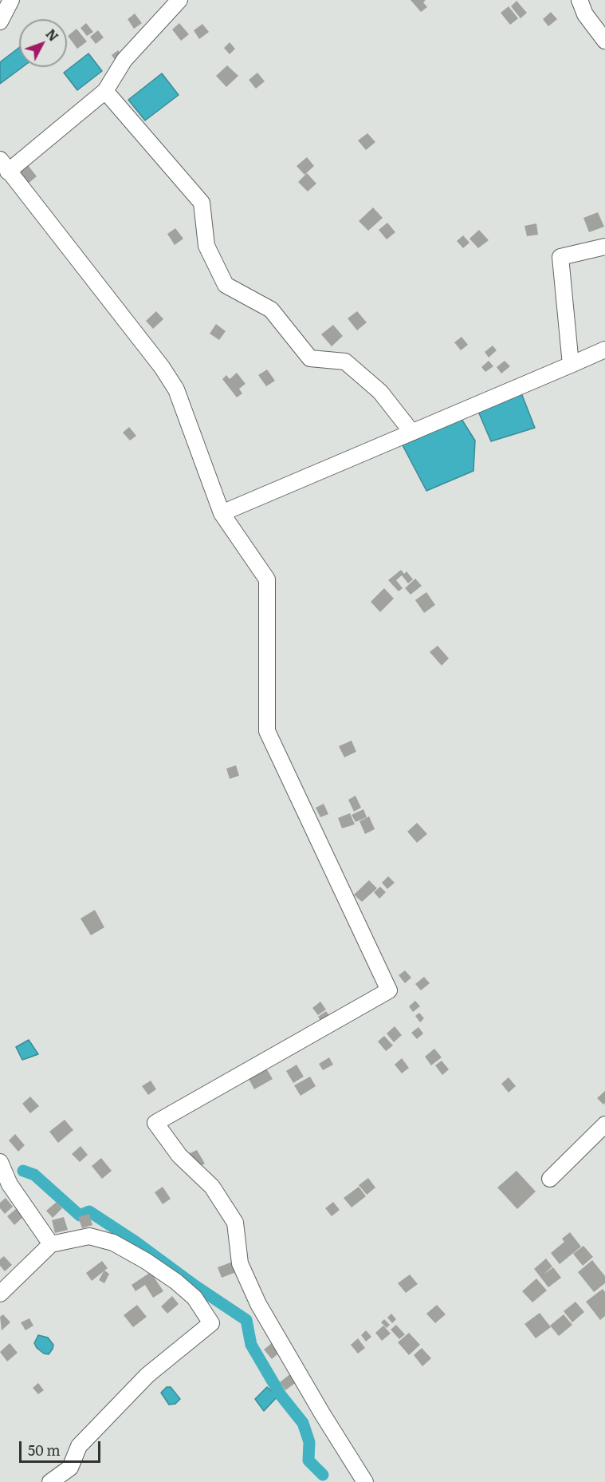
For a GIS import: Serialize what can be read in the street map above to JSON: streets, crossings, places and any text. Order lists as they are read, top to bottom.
{
  "scale_bar": "50 m",
  "north": "top right"
}
